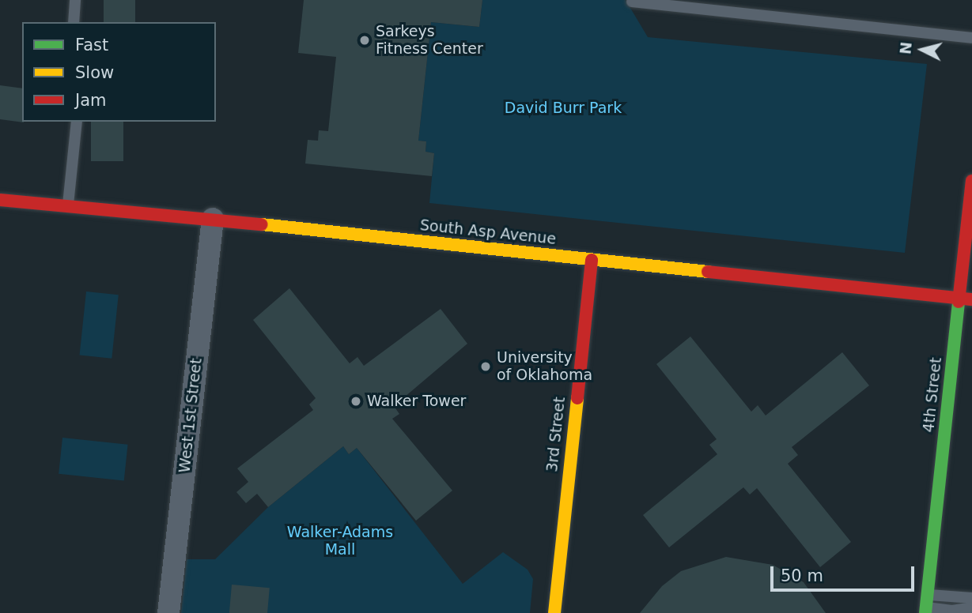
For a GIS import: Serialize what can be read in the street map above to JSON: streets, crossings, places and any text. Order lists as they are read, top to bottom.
{
  "streets": {
    "street": [
      "South Asp Avenue",
      "4th Street",
      "West 1st Street",
      "3rd Street"
    ]
  },
  "crossings": [
    ["South Asp Avenue", "4th Street"],
    ["South Asp Avenue", "West 1st Street"],
    ["South Asp Avenue", "3rd Street"]
  ],
  "parks": ["David Burr Park", "Walker-Adams Mall"],
  "places": ["Sarkeys Fitness Center", "University of Oklahoma", "Walker Tower"],
  "legend": ["Fast", "Slow", "Jam"],
  "scale_bar": "50 m",
  "north": "left"
}
